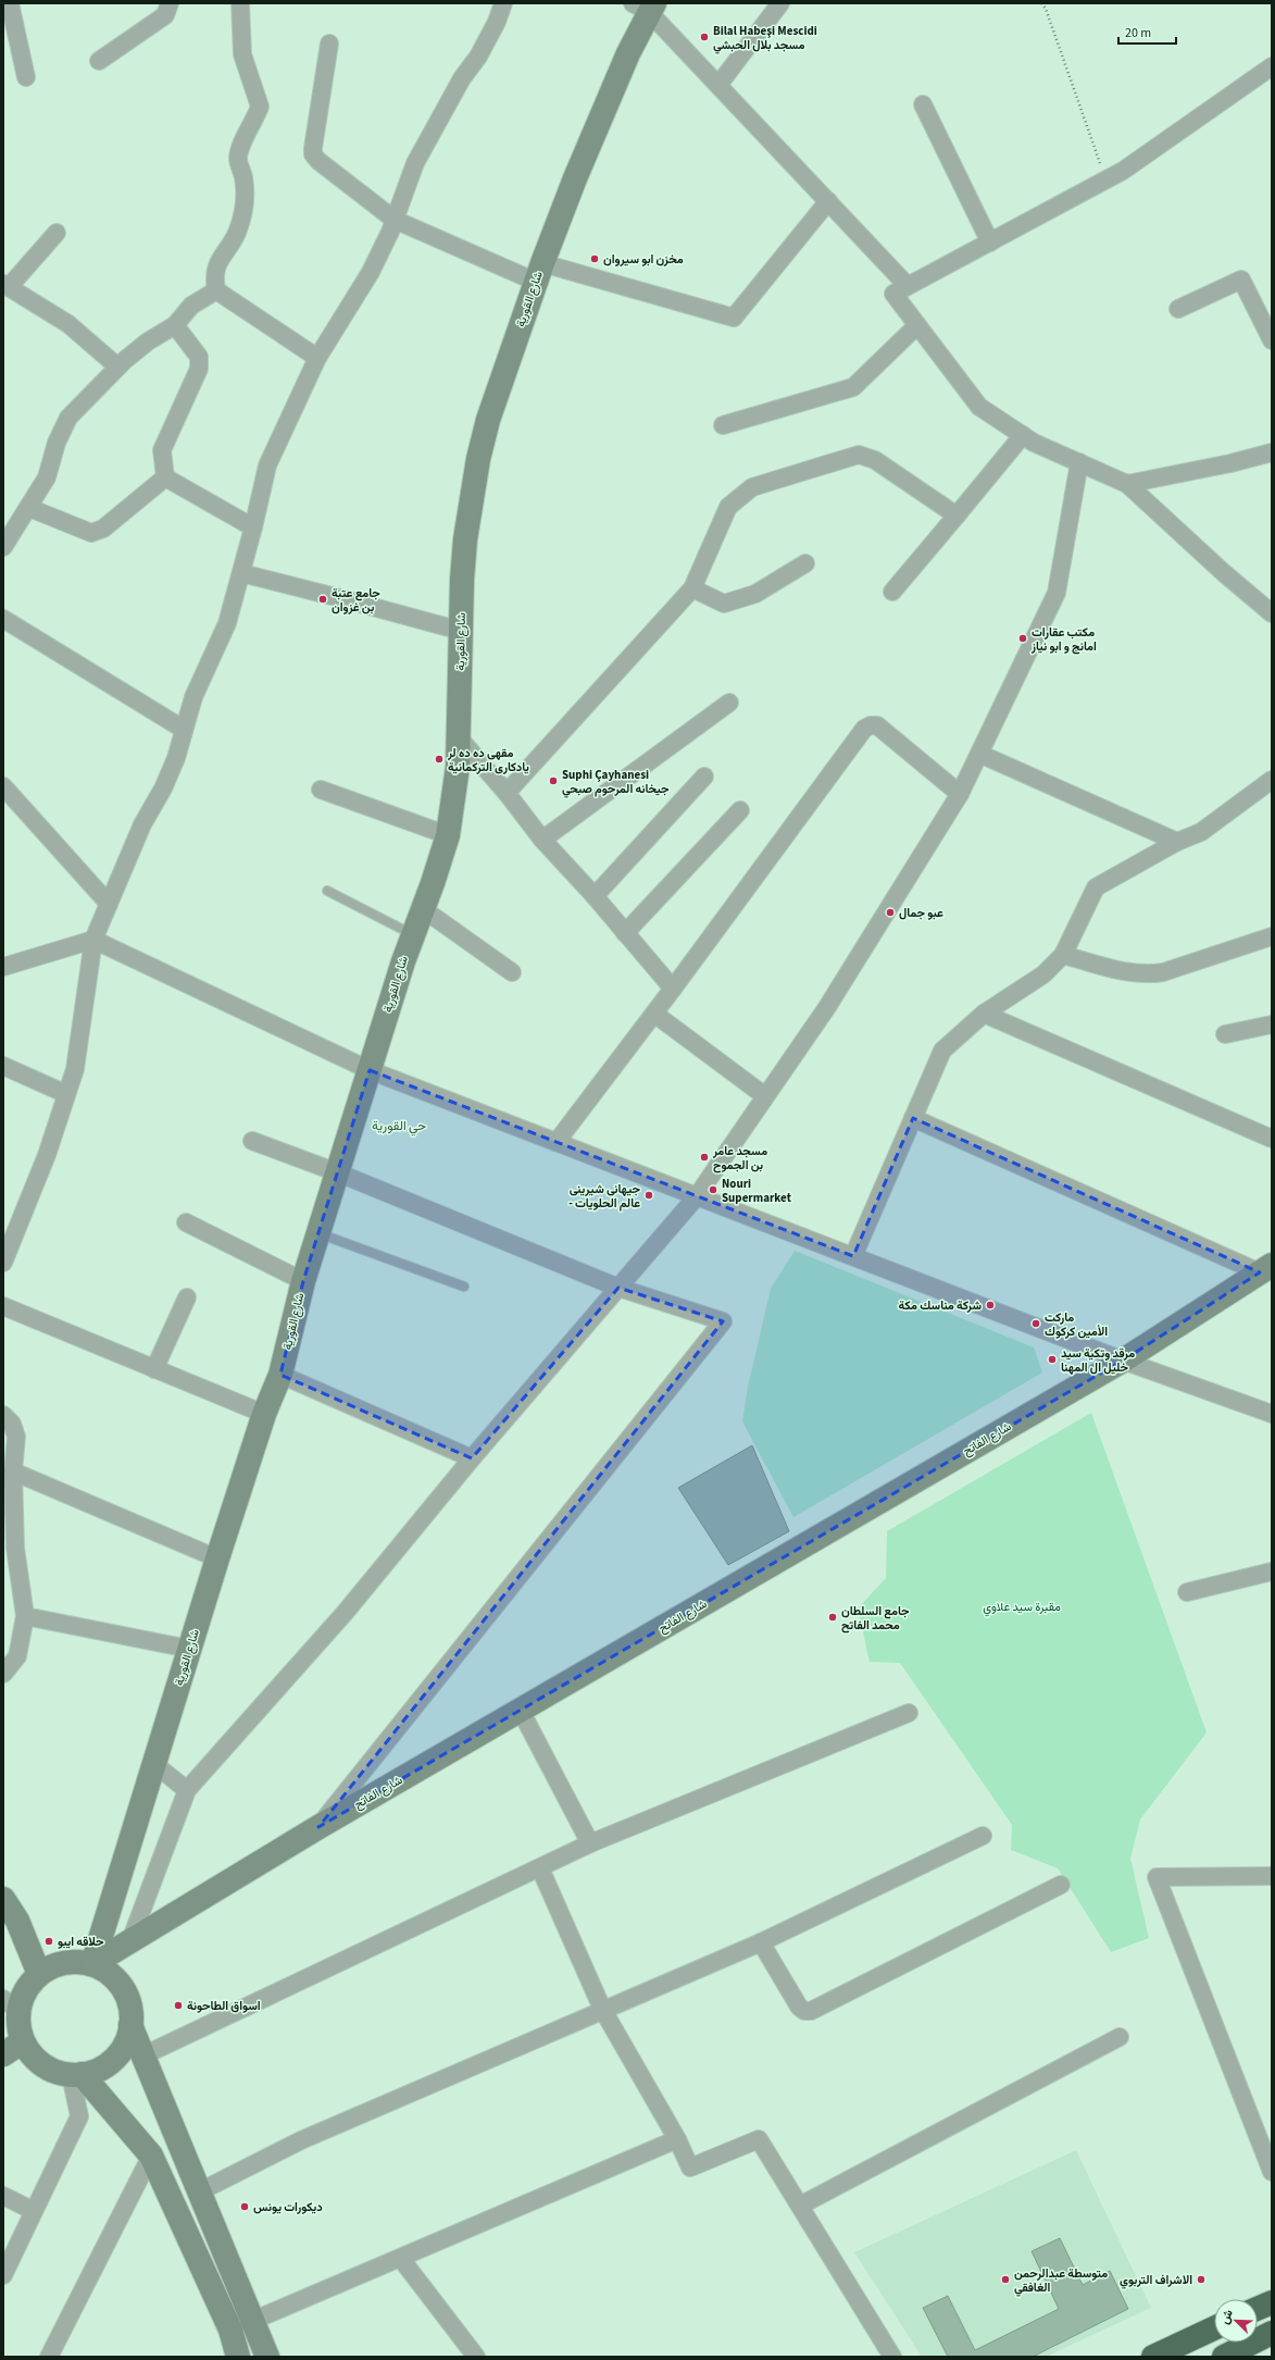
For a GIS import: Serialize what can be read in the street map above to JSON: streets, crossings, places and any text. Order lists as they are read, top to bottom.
{
  "streets": {
    "street": ["شارع القورية", "شارع الفاتح"]
  },
  "crossings": [
    ["شارع القورية", "شارع الفاتح"]
  ],
  "districts": ["حي القورية"],
  "parks": ["مقبرة سيد علاوي"],
  "places": [
    "Bilal Habeşi Mescidi مسجد بلال الحبشي",
    "مخزن ابو سيروان",
    "جامع عتبة بن غزوان",
    "مكتب عقارات امانج و ابو نياز",
    "مقهى ده ده لر يادكارى التركمانية",
    "Suphi Çayhanesi جيخانه المرحوم صبحي",
    "عبو جمال",
    "مسجد عامر بن الجموح",
    "Nouri Supermarket",
    "جیهانی شیرینی - عالم الحلويات",
    "شركة مناسك مكة",
    "ماركت الأمين كركوك",
    "مرقد وتكية سيد خليل ال المهنا",
    "جامع السلطان محمد الفاتح",
    "حلاقه ايبو",
    "اسواق الطاحونة",
    "ديكورات يونس",
    "متوسطة عبدالرحمن الغافقي",
    "الاشراف التربوي"
  ],
  "scale_bar": "20 m",
  "north": "top left"
}
